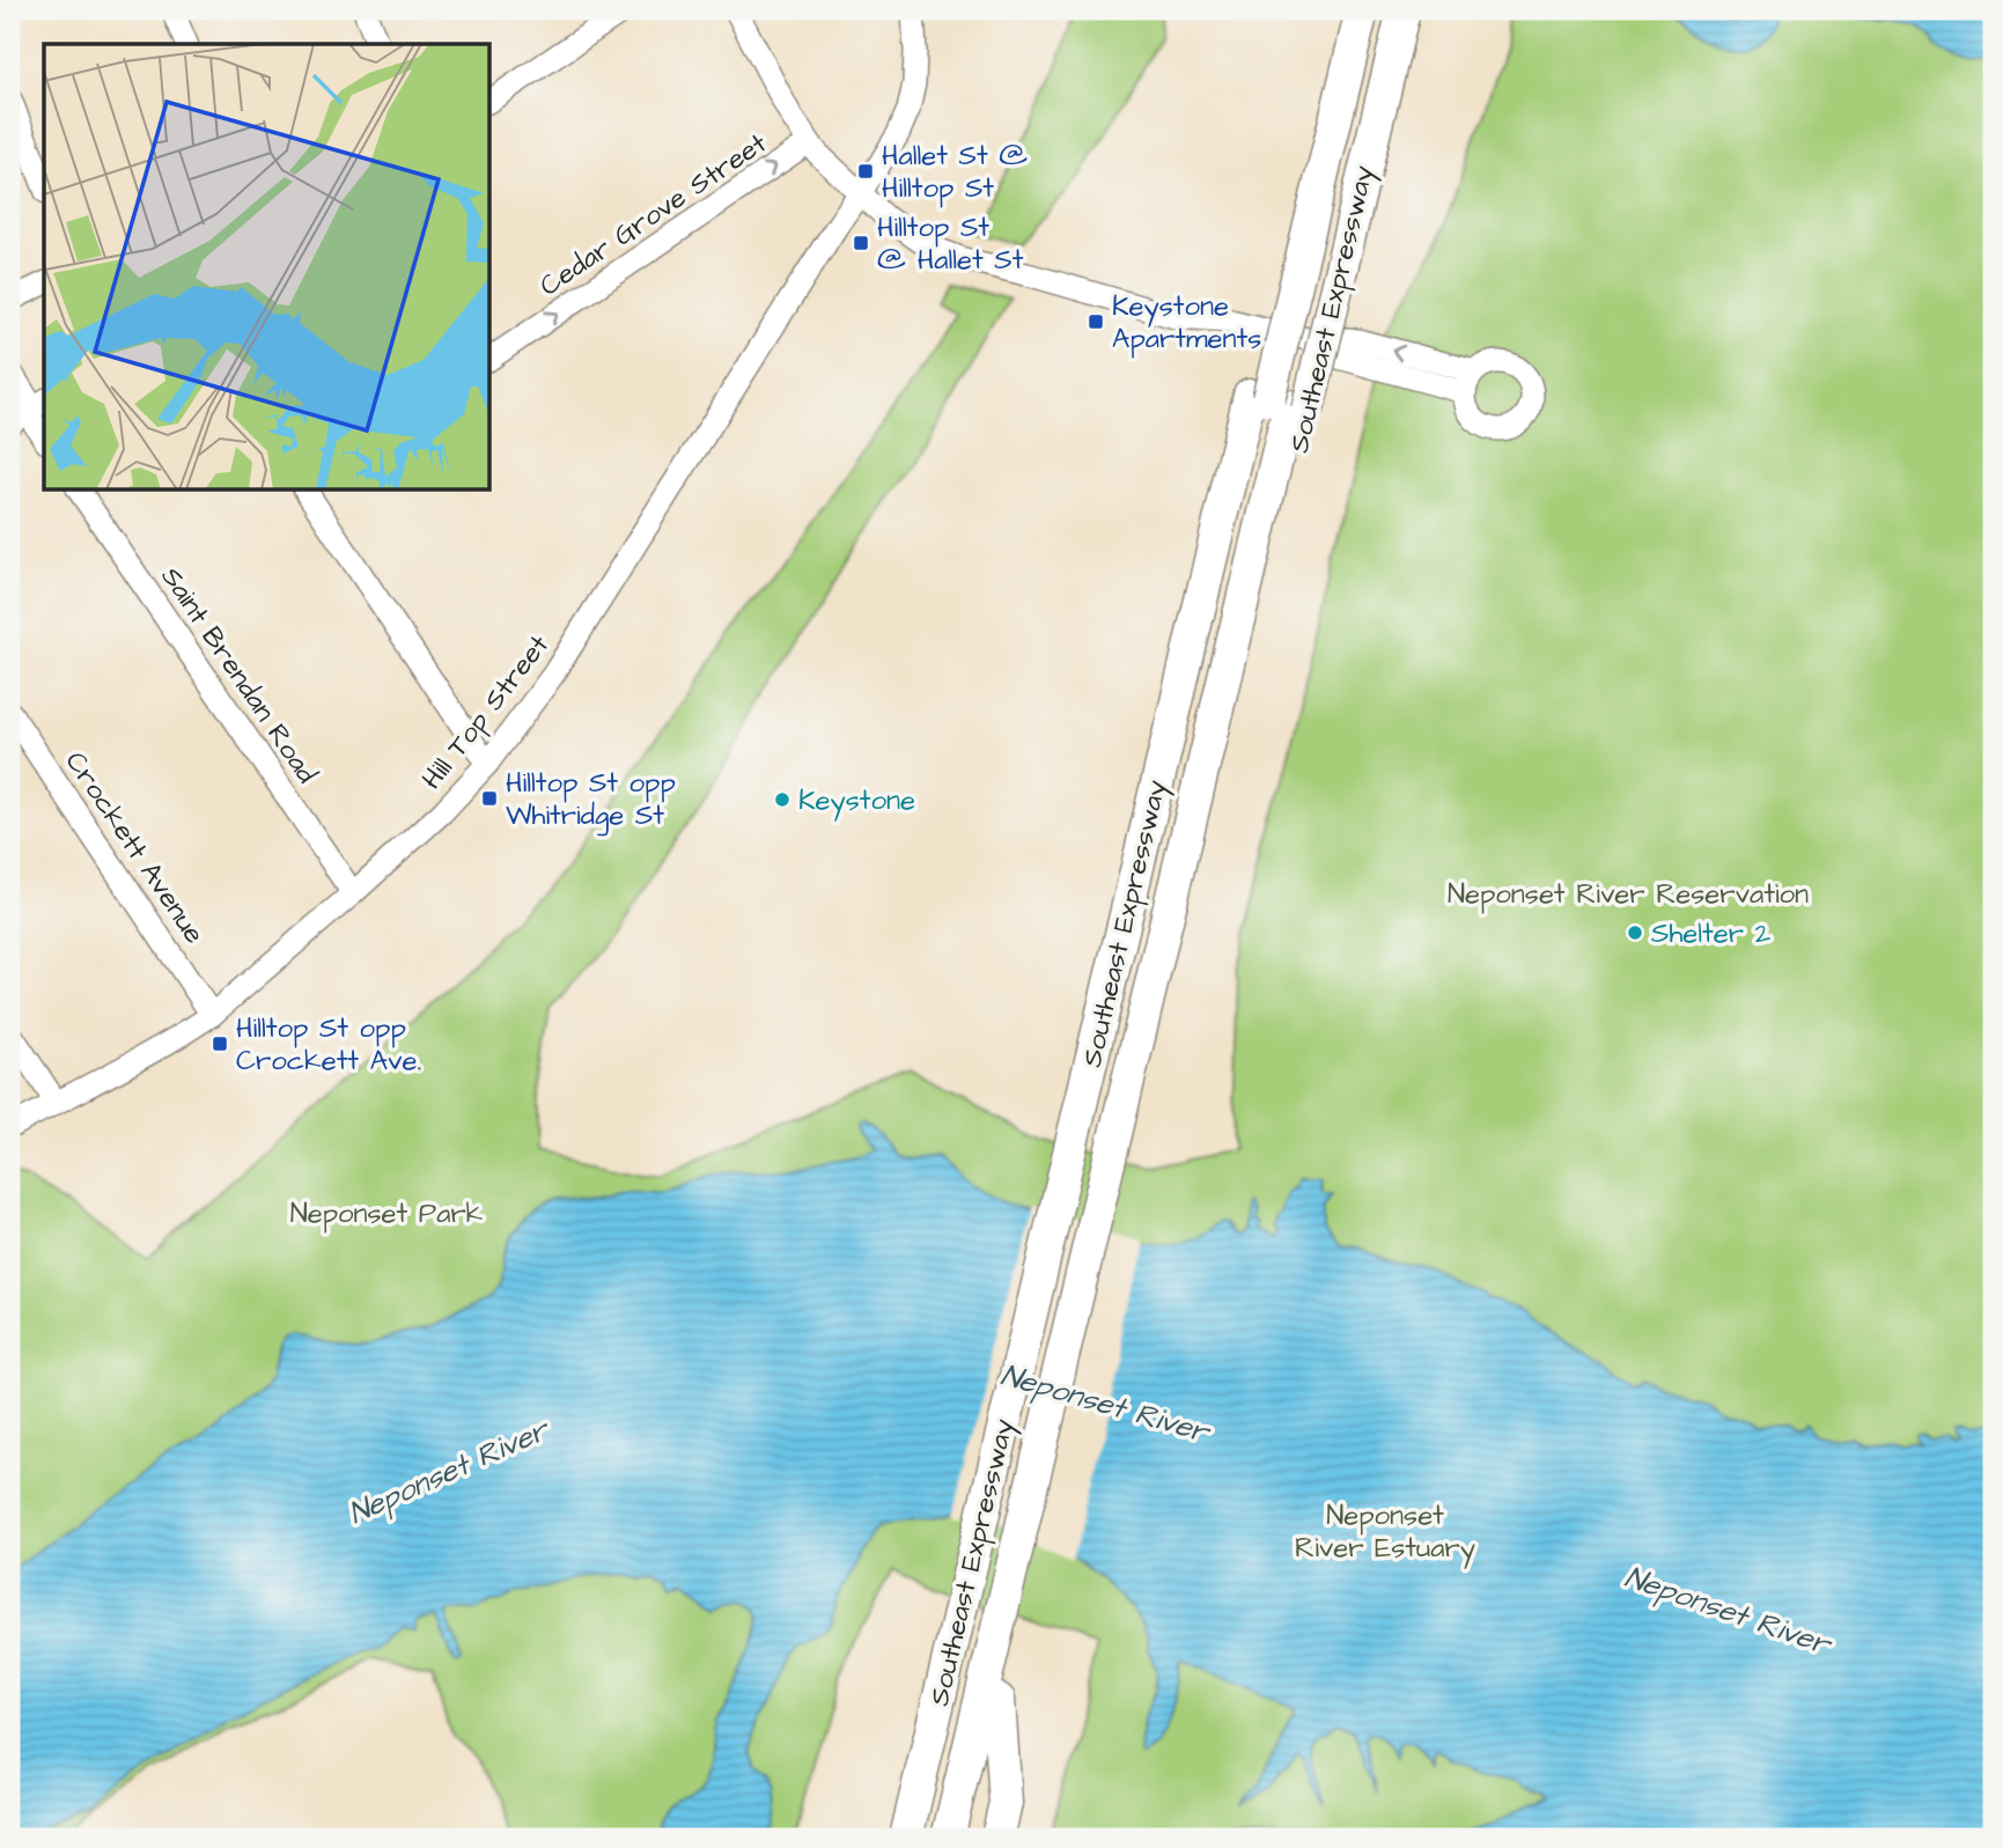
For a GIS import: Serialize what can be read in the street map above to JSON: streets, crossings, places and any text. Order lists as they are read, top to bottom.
{
  "streets": {
    "highway": ["Southeast Expressway"],
    "street": [
      "Cedar Grove Street",
      "Saint Brendan Road",
      "Hill Top Street",
      "Crockett Avenue"
    ]
  },
  "crossings": [
    ["Saint Brendan Road", "Hill Top Street"],
    ["Hill Top Street", "Crockett Avenue"]
  ],
  "one_way": ["Cedar Grove Street"],
  "water": ["Neponset River"],
  "parks": ["Neponset River Reservation", "Neponset Park", "Neponset River Estuary"],
  "places": {
    "transit": [
      "Hallet St @ Hilltop St",
      "Hilltop St @ Hallet St",
      "Keystone Apartments",
      "Hilltop St opp Whitridge St",
      "Hilltop St opp Crockett Ave."
    ],
    "other": ["Keystone", "Shelter 2"]
  }
}
